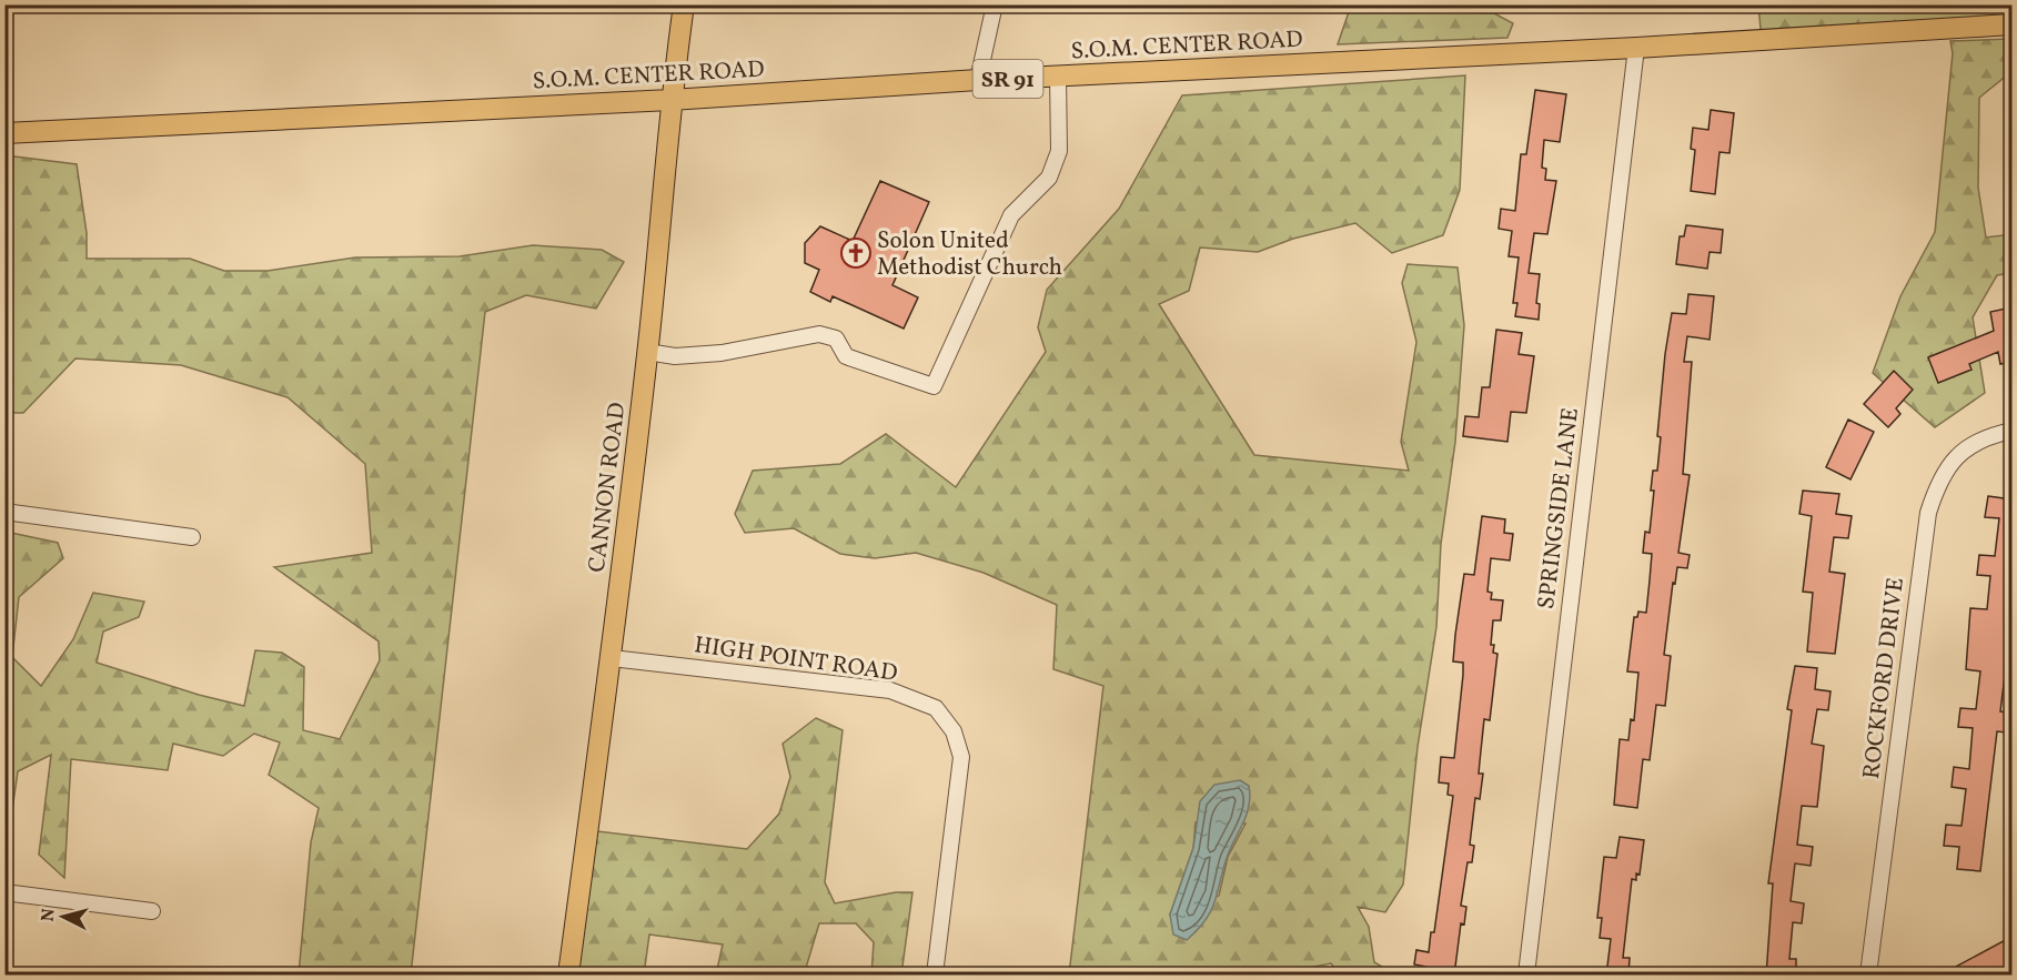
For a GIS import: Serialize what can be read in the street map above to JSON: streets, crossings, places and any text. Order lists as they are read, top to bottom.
{
  "streets": {
    "main road": ["S.O.M. CENTER ROAD", "SR 91", "CANNON ROAD"],
    "street": ["SPRINGSIDE LANE", "HIGH POINT ROAD", "ROCKFORD DRIVE"]
  },
  "crossings": [
    ["S.O.M. CENTER ROAD", "CANNON ROAD"],
    ["S.O.M. CENTER ROAD", "SPRINGSIDE LANE"],
    ["CANNON ROAD", "HIGH POINT ROAD"]
  ],
  "places": {
    "church": ["Solon United Methodist Church"]
  },
  "north": "left"
}
